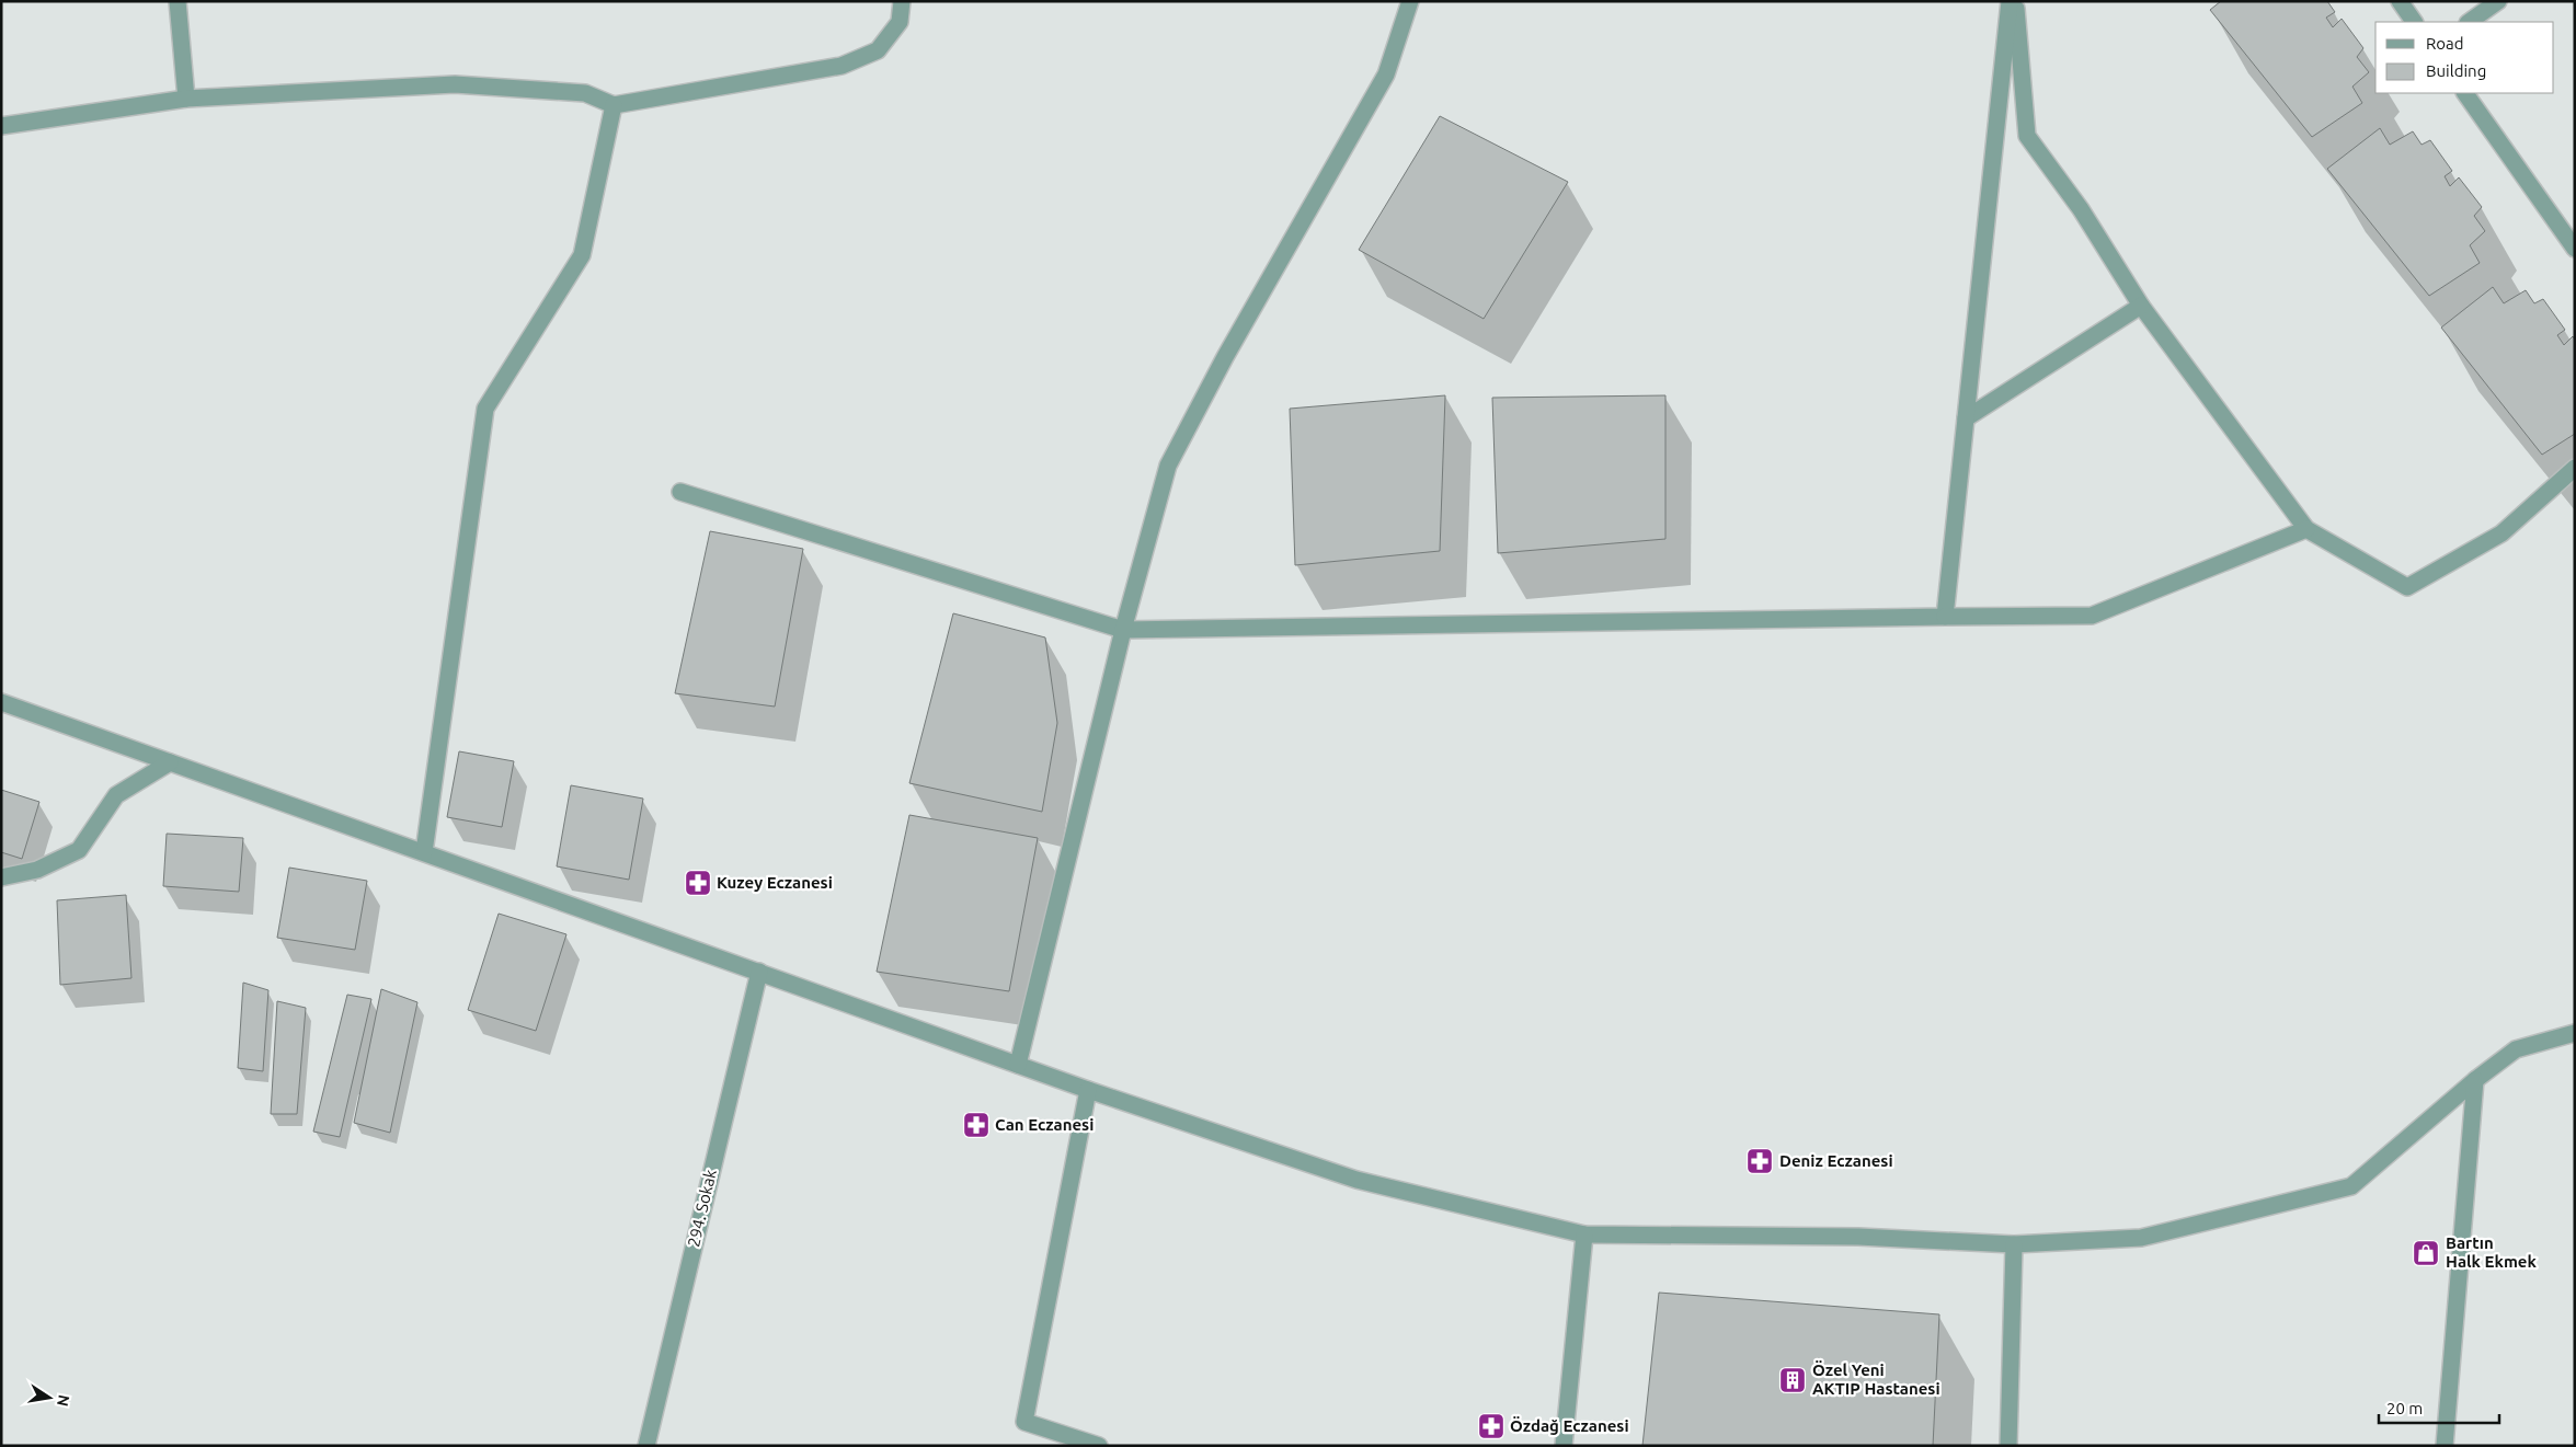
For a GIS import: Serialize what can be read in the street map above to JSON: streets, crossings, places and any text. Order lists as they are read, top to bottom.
{
  "streets": {
    "street": ["294. Sokak"]
  },
  "places": {
    "pharmacy": [
      "Kuzey Eczanesi",
      "Can Eczanesi",
      "Deniz Eczanesi",
      "Özdağ Eczanesi"
    ],
    "shop": ["Bartın Halk Ekmek"],
    "building": ["Özel Yeni AKTIP Hastanesi"]
  },
  "legend": ["Road", "Building"],
  "scale_bar": "20 m",
  "north": "right"
}
